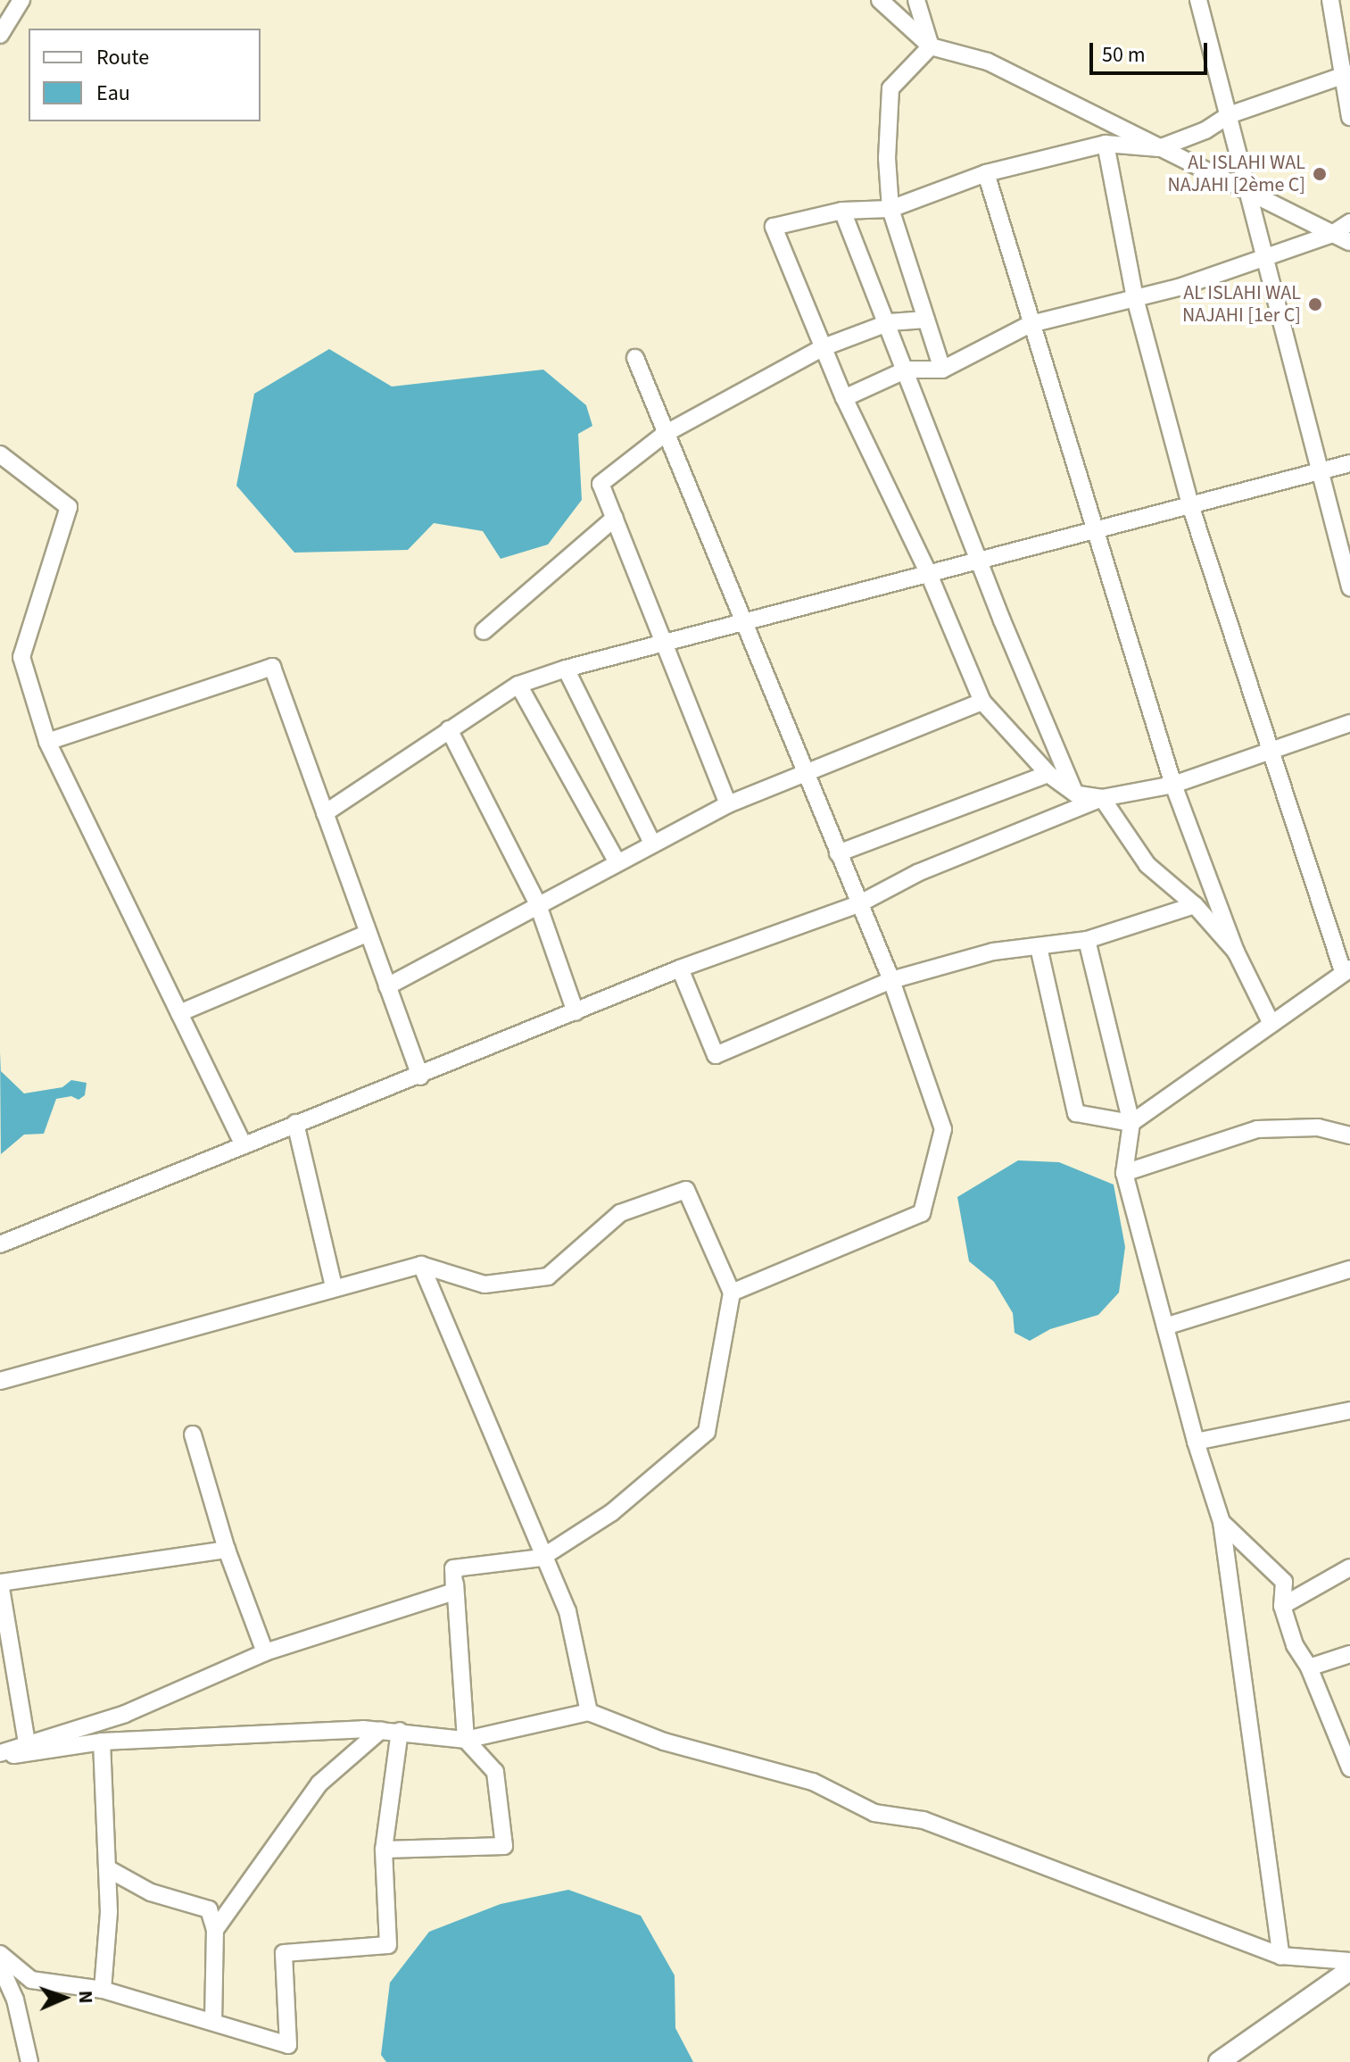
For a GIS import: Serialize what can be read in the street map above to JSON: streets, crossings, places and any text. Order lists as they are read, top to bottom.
{
  "places": ["AL ISLAHI WAL NAJAHI [2ème C]", "AL ISLAHI WAL NAJAHI [1er C]"],
  "legend": ["Route", "Eau"],
  "scale_bar": "50 m",
  "north": "right"
}
